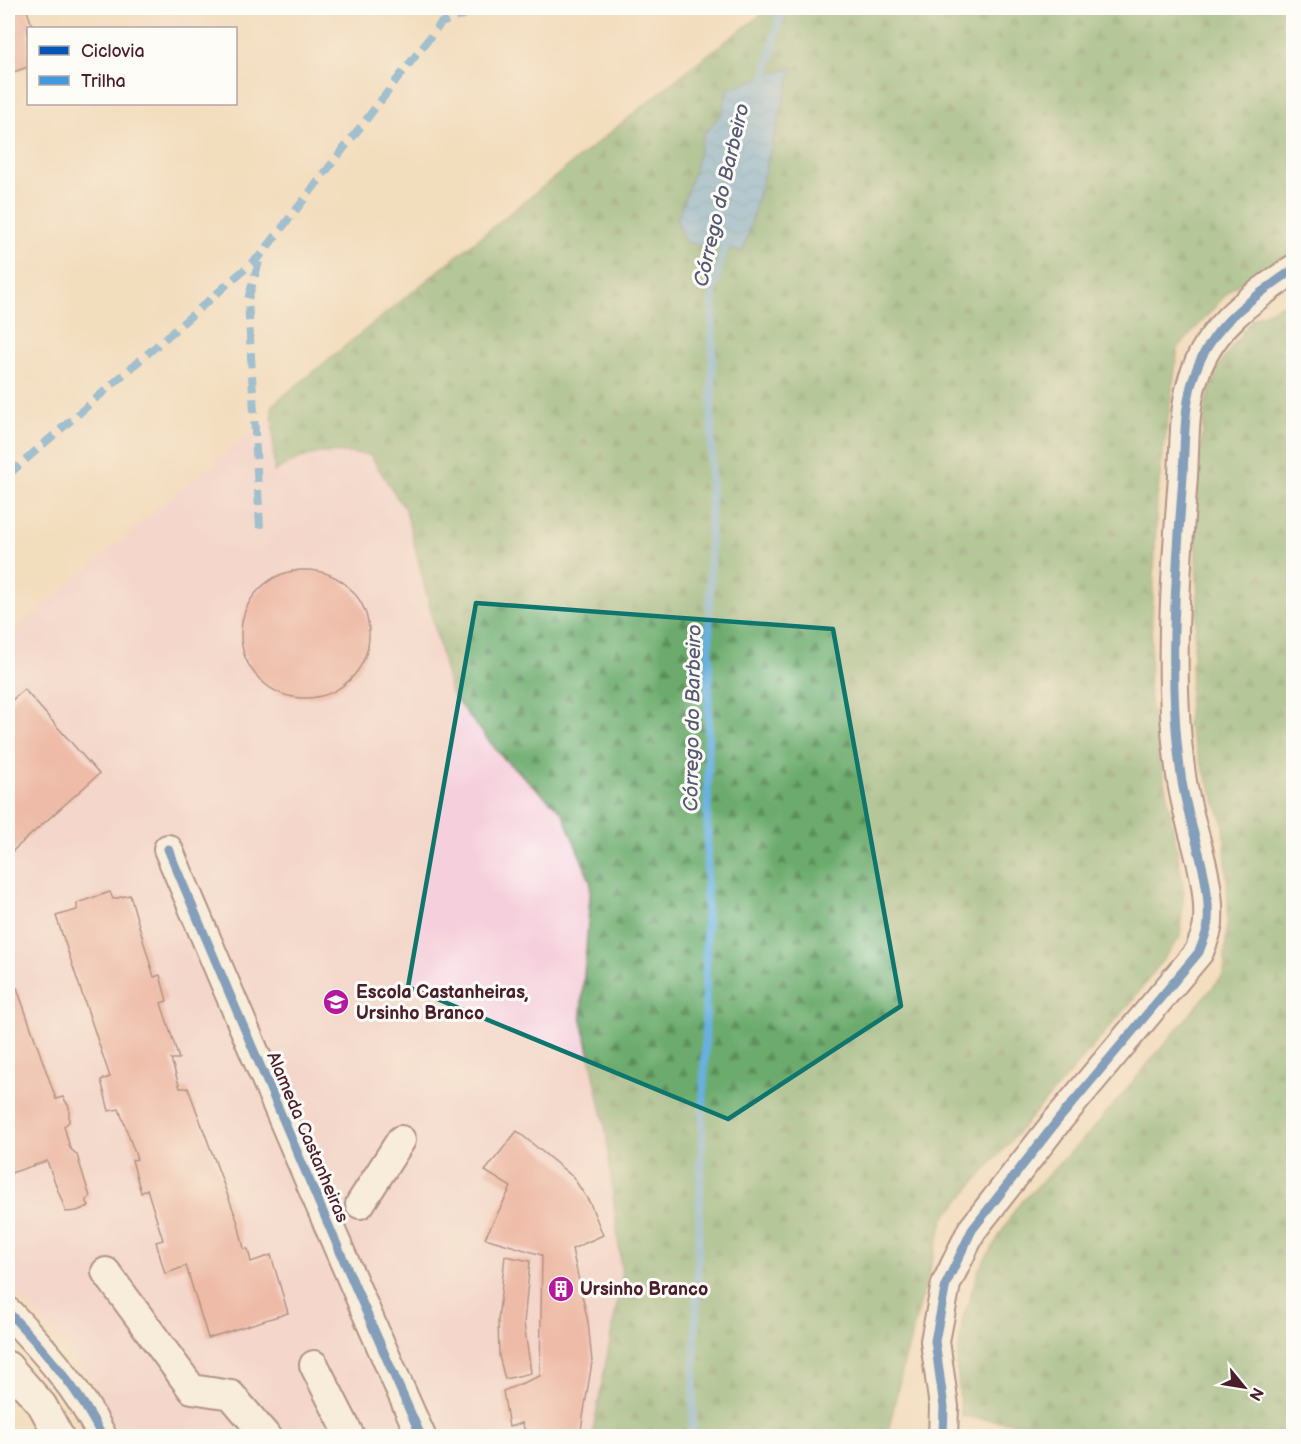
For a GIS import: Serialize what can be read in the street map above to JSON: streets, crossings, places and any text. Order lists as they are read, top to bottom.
{
  "streets": {
    "street": ["Alameda Castanheiras"]
  },
  "water": ["Córrego do Barbeiro"],
  "places": {
    "school or university": ["Escola Castanheiras, Ursinho Branco"],
    "building": ["Ursinho Branco"]
  },
  "legend": ["Ciclovia", "Trilha"],
  "north": "bottom right"
}
